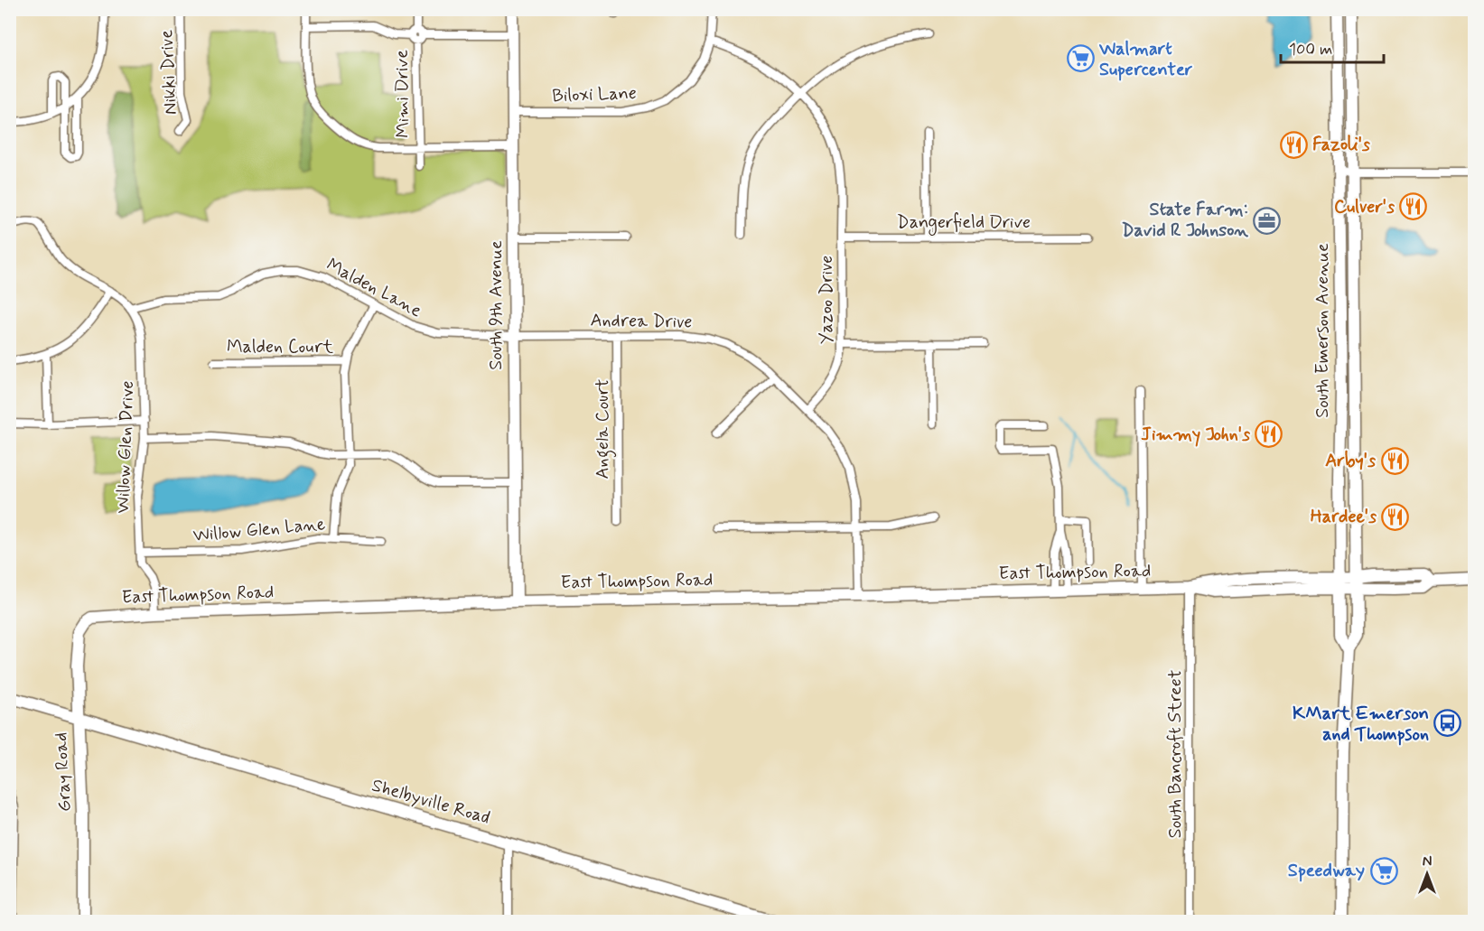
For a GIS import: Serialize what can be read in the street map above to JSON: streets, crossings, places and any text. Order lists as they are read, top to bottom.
{
  "streets": {
    "main road": [
      "South 9th Avenue",
      "South Emerson Avenue",
      "East Thompson Road",
      "Gray Road",
      "Shelbyville Road"
    ],
    "street": [
      "Nikki Drive",
      "Mimi Drive",
      "Biloxi Lane",
      "Dangerfield Drive",
      "Malden Lane",
      "Yazoo Drive",
      "Andrea Drive",
      "Malden Court",
      "Angela Court",
      "Willow Glen Drive",
      "Willow Glen Lane",
      "South Bancroft Street"
    ]
  },
  "crossings": [
    ["Mimi Drive", "South 9th Avenue"],
    ["Biloxi Lane", "Yazoo Drive"],
    ["Biloxi Lane", "South 9th Avenue"],
    ["Dangerfield Drive", "Yazoo Drive"],
    ["Malden Lane", "South 9th Avenue"],
    ["Malden Lane", "Andrea Drive"],
    ["Malden Lane", "Willow Glen Drive"],
    ["Yazoo Drive", "Andrea Drive"],
    ["South 9th Avenue", "Andrea Drive"],
    ["South 9th Avenue", "East Thompson Road"],
    ["Andrea Drive", "Angela Court"],
    ["South Emerson Avenue", "East Thompson Road"],
    ["Malden Court", "Willow Glen Lane"],
    ["Willow Glen Drive", "Willow Glen Lane"],
    ["Willow Glen Drive", "East Thompson Road"],
    ["East Thompson Road", "South Bancroft Street"],
    ["East Thompson Road", "Gray Road"],
    ["Gray Road", "Shelbyville Road"]
  ],
  "places": {
    "supermarket": ["Walmart Supercenter", "Speedway"],
    "restaurant": [
      "Fazoli's",
      "Culver's",
      "Jimmy John's",
      "Arby's",
      "Hardee's"
    ],
    "office": ["State Farm: David R Johnson"],
    "bus stop": ["KMart Emerson and Thompson"]
  },
  "scale_bar": "100 m",
  "north": "top"
}
